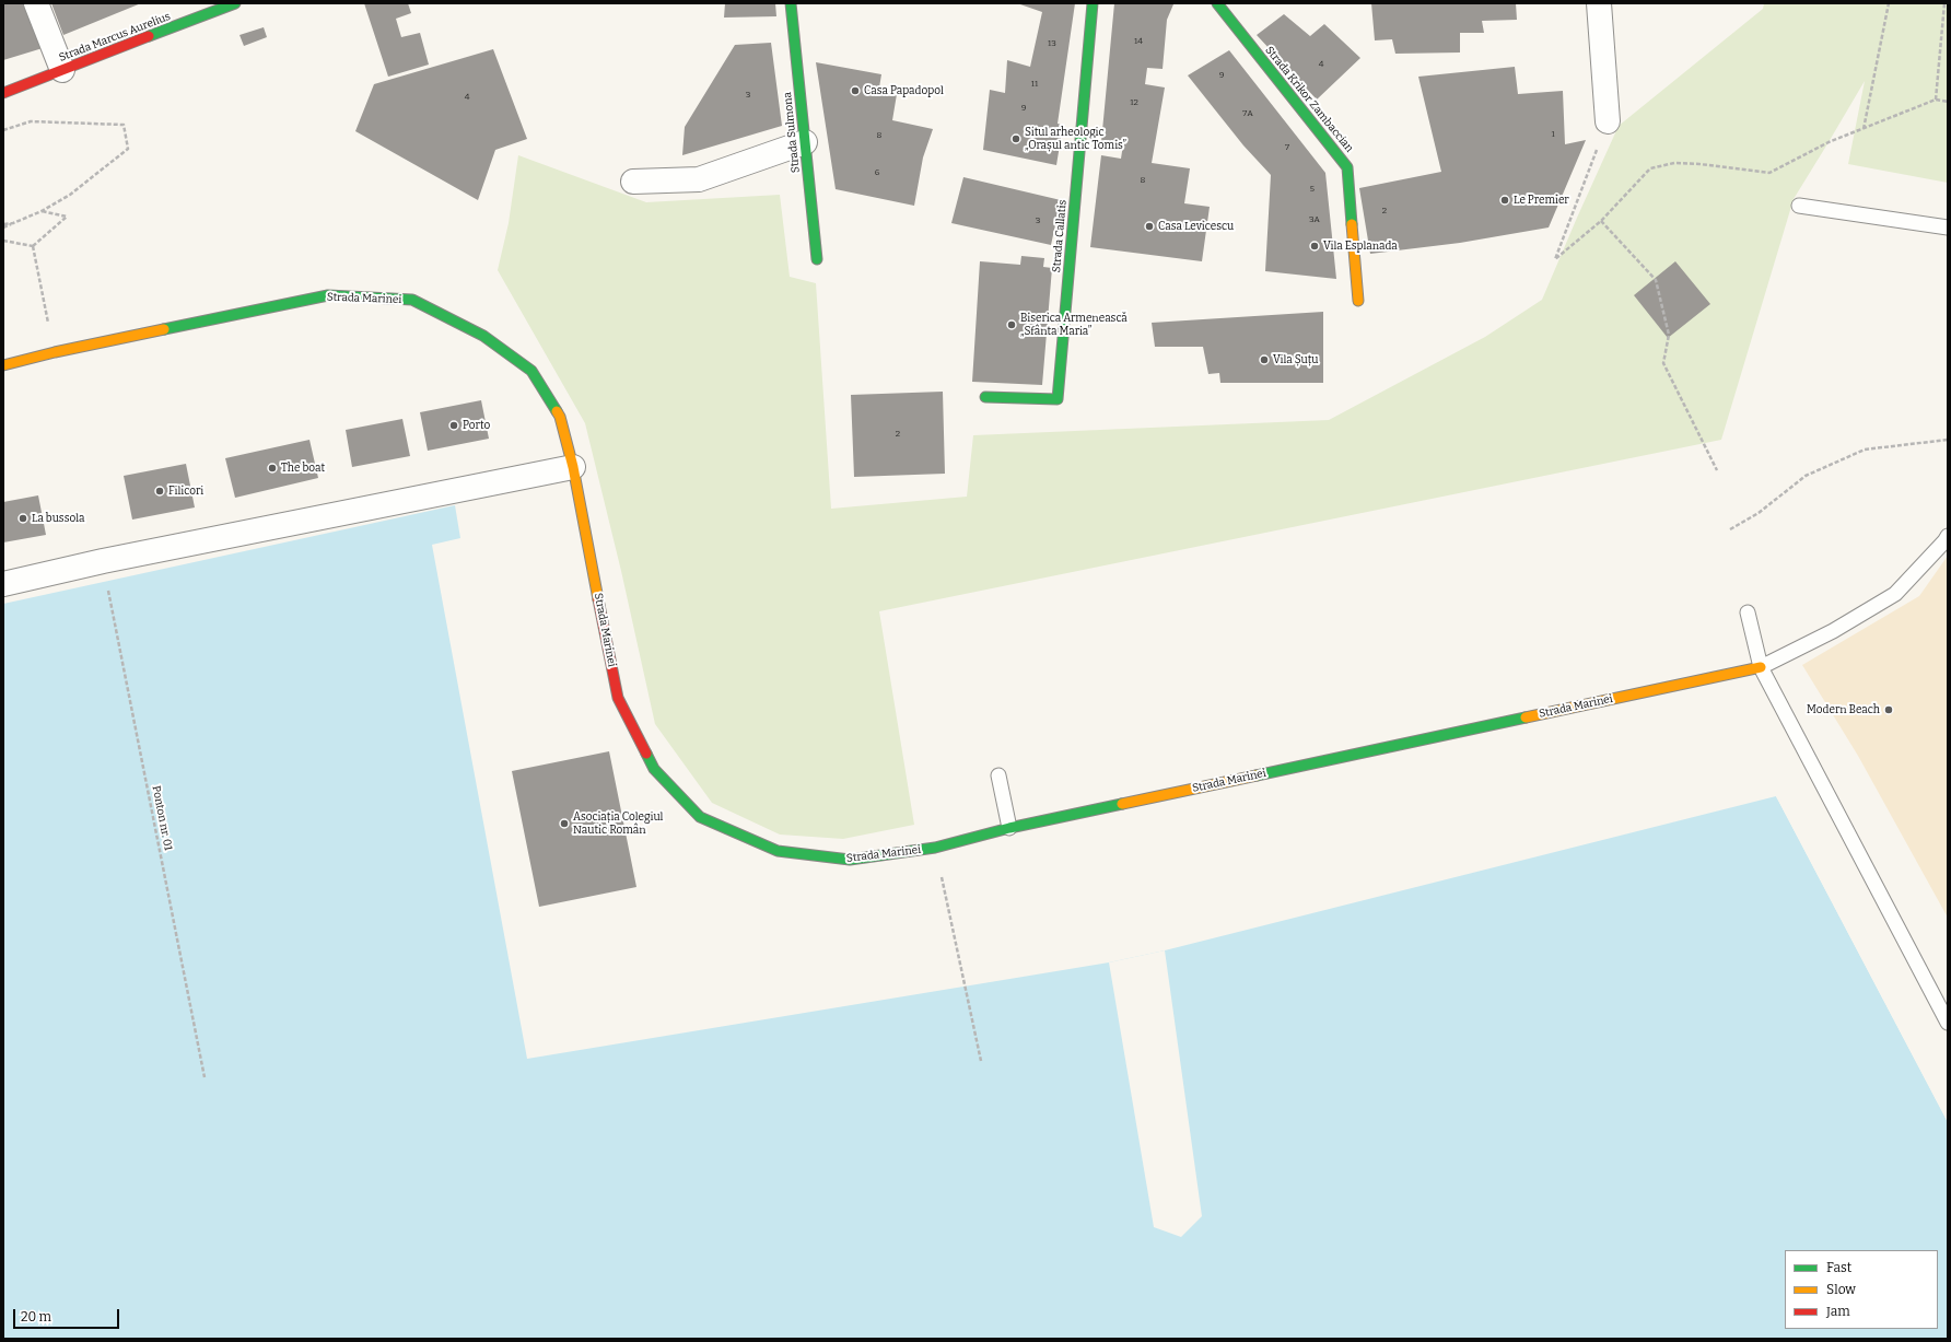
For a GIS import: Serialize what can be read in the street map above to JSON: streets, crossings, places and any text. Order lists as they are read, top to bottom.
{
  "streets": {
    "street": [
      "Strada Marcus Aurelius",
      "Strada Krikor Zambaccian",
      "Strada Sulmona",
      "Strada Callatis",
      "Strada Marinei"
    ],
    "path": ["Ponton nr. 01"]
  },
  "places": [
    "Casa Papadopol",
    "Situl arheologic „Orașul antic Tomis”",
    "Le Premier",
    "Casa Levicescu",
    "Vila Esplanada",
    "Biserica Armenească „Sfânta Maria”",
    "Vila Șuțu",
    "Porto",
    "The boat",
    "Filicori",
    "La bussola",
    "Modern Beach",
    "Asociația Colegiul Nautic Român"
  ],
  "house_numbers": [
    "14",
    "13",
    "4",
    "9",
    "11",
    "3",
    "4",
    "12",
    "9",
    "7A",
    "1",
    "8",
    "7",
    "6",
    "8",
    "5",
    "2",
    "3A",
    "3",
    "2"
  ],
  "legend": ["Fast", "Slow", "Jam"],
  "scale_bar": "20 m"
}
